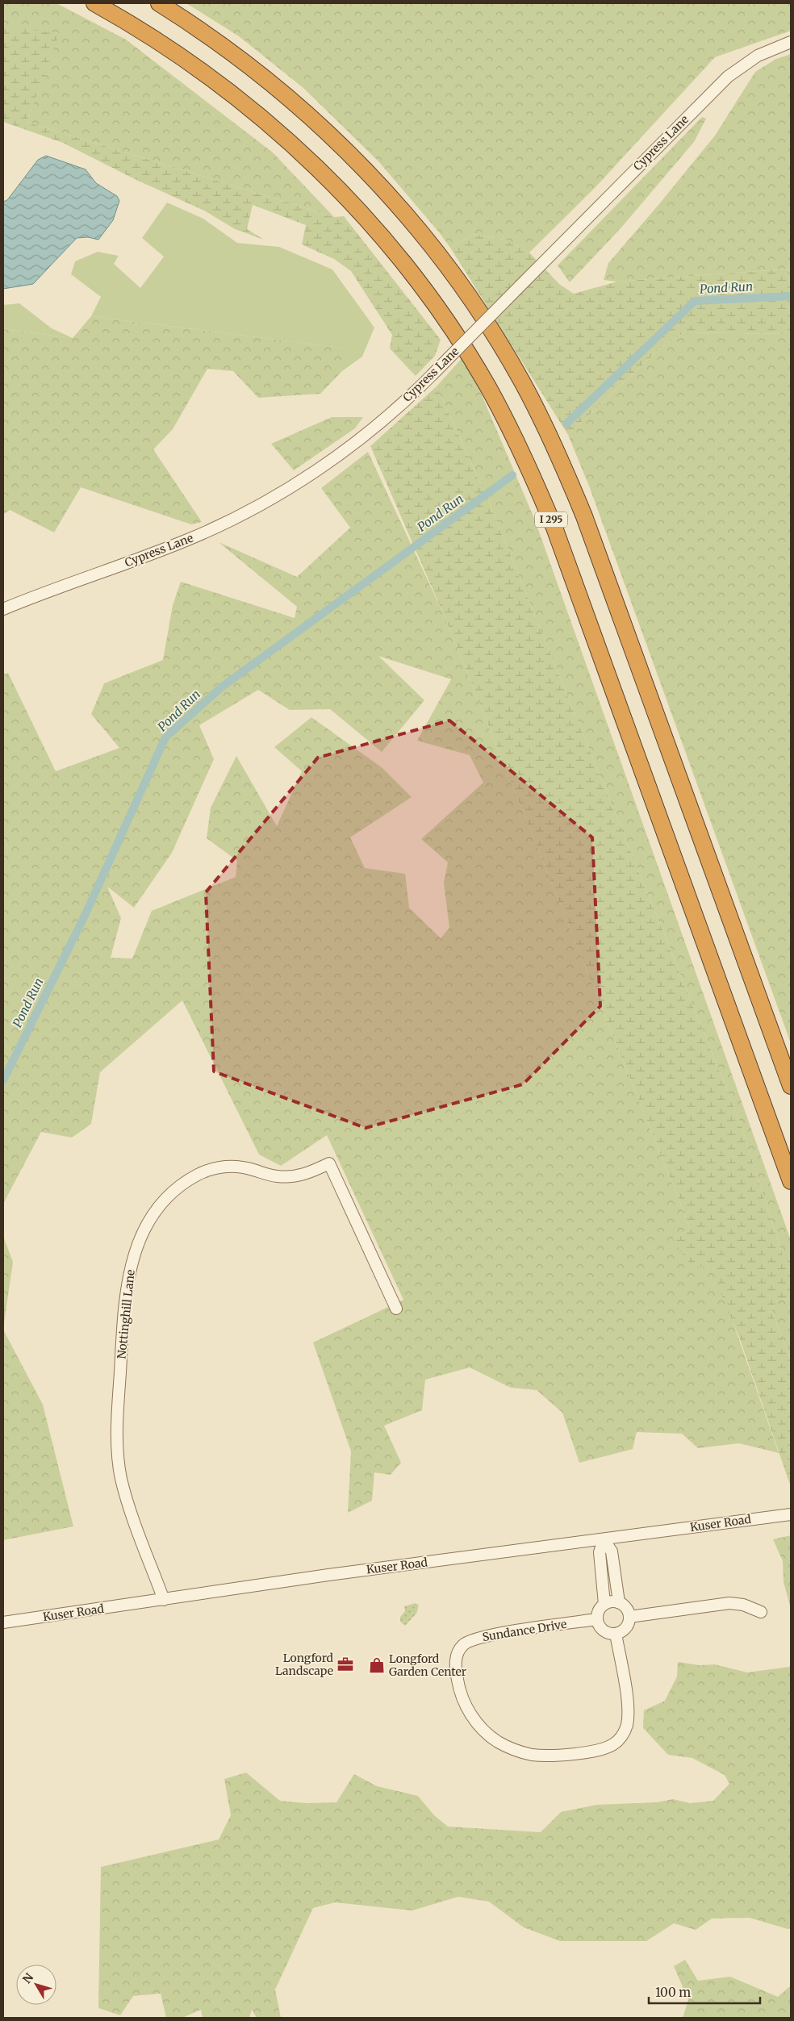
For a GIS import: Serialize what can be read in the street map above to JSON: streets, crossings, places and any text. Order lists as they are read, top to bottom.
{
  "streets": {
    "highway": ["I 295"],
    "street": [
      "Cypress Lane",
      "Nottinghill Lane",
      "Kuser Road",
      "Sundance Drive"
    ]
  },
  "crossings": [
    ["Nottinghill Lane", "Kuser Road"]
  ],
  "water": ["Pond Run"],
  "places": {
    "office": ["Longford Landscape"],
    "shop": ["Longford Garden Center"]
  },
  "scale_bar": "100 m",
  "north": "top left"
}
